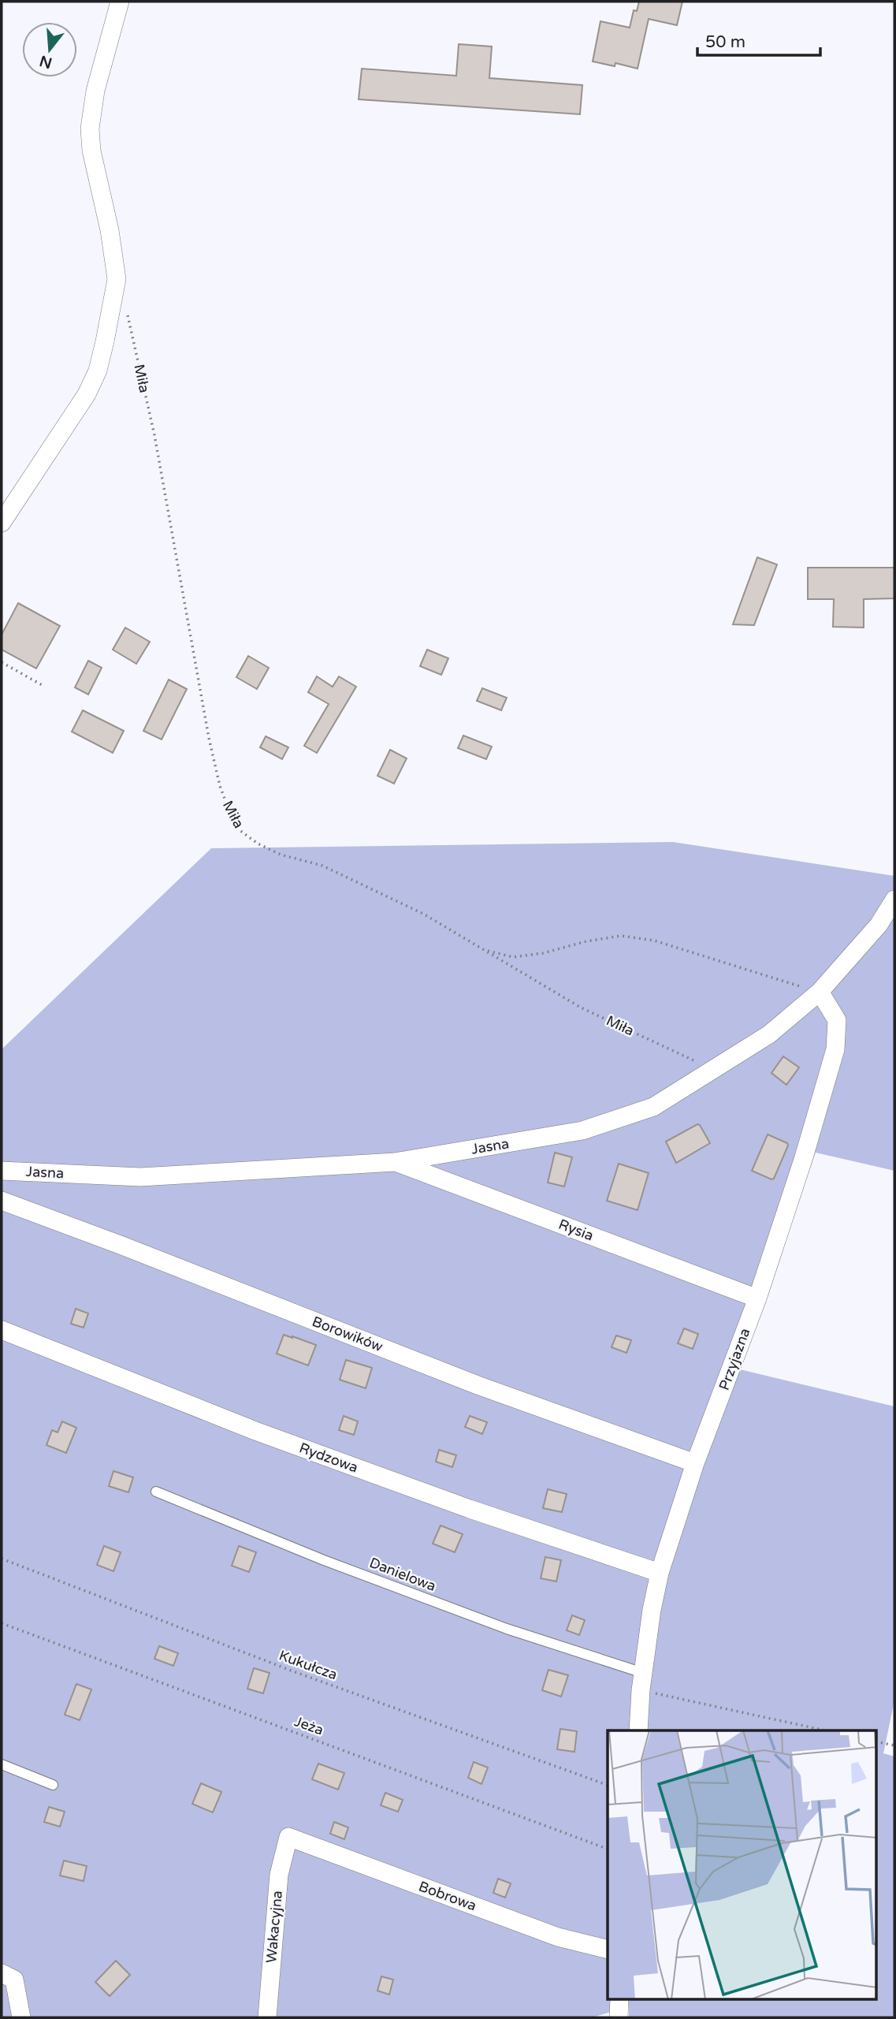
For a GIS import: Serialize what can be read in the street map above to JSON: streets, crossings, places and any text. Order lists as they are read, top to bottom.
{
  "streets": {
    "street": [
      "Jasna",
      "Rysia",
      "Borowików",
      "Przyjazna",
      "Rydzowa",
      "Bobrowa",
      "Wakacyjna"
    ],
    "lane": ["Danielowa"],
    "path": ["Miła", "Kukułcza", "Jeża"]
  },
  "crossings": [
    ["Miła", "Jasna"],
    ["Jasna", "Rysia"],
    ["Jasna", "Przyjazna"],
    ["Rysia", "Przyjazna"],
    ["Borowików", "Przyjazna"],
    ["Przyjazna", "Rydzowa"],
    ["Przyjazna", "Danielowa"],
    ["Bobrowa", "Wakacyjna"]
  ],
  "scale_bar": "50 m",
  "north": "bottom"
}
